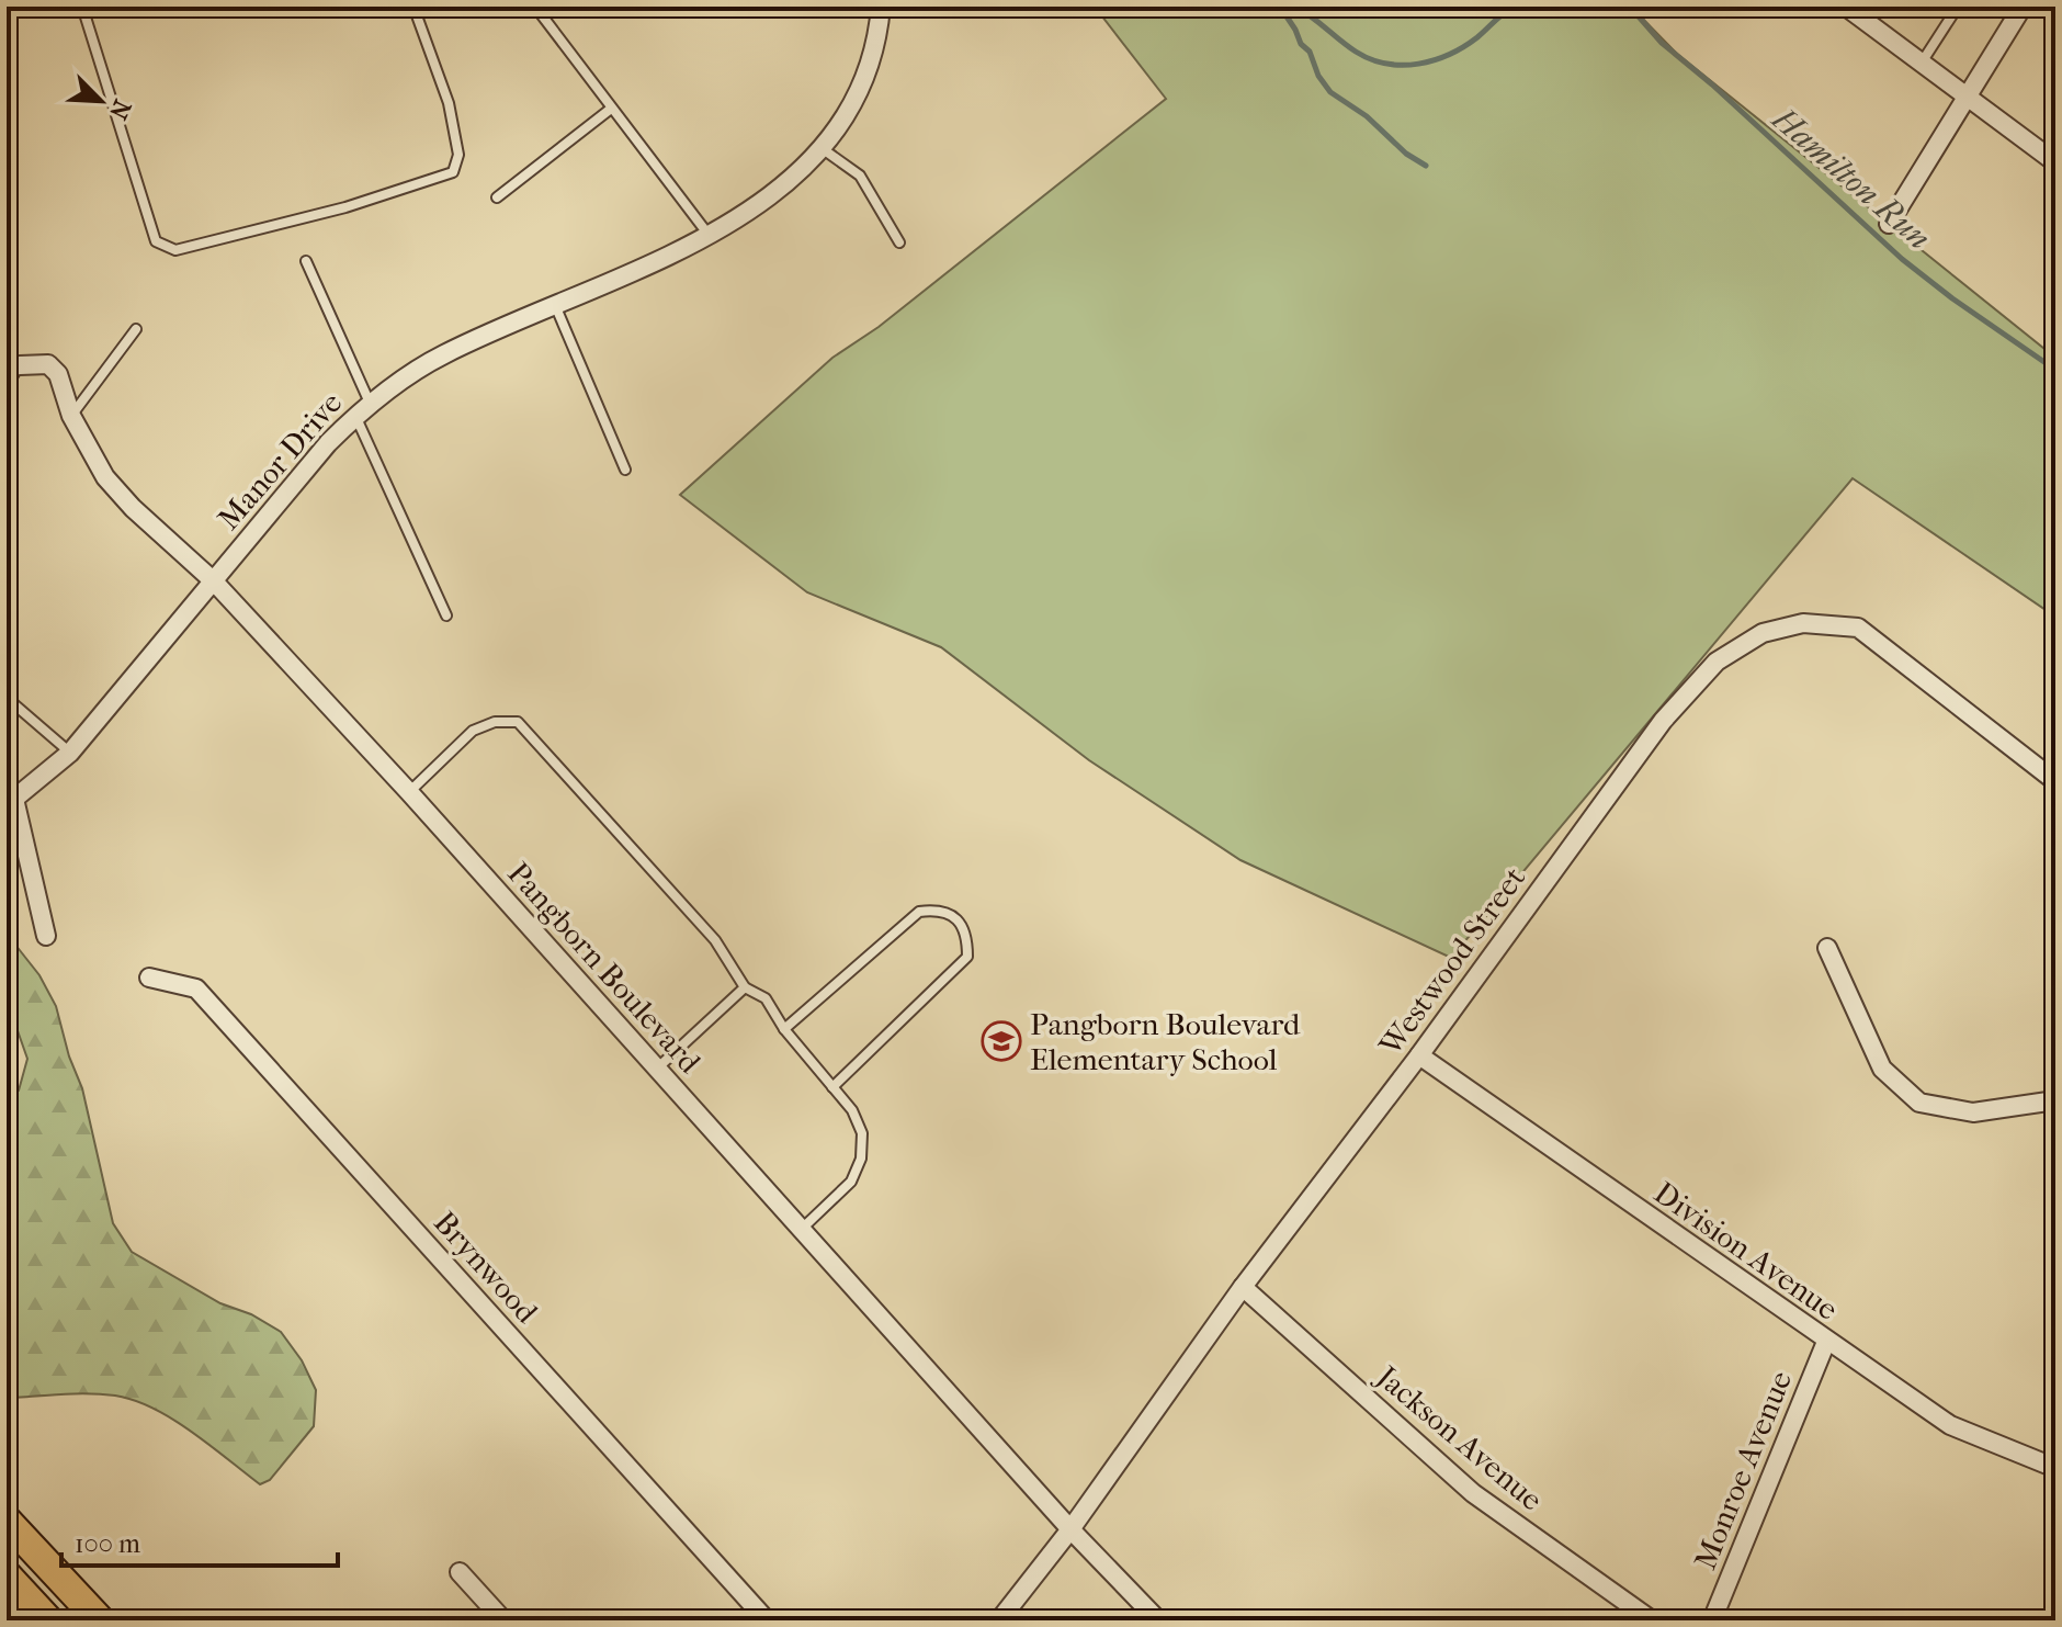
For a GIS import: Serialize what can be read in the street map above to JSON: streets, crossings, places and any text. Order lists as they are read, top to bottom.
{
  "streets": {
    "street": [
      "Manor Drive",
      "Westwood Street",
      "Pangborn Boulevard",
      "Division Avenue",
      "Brynwood",
      "Jackson Avenue",
      "Monroe Avenue"
    ]
  },
  "crossings": [
    ["Manor Drive", "Pangborn Boulevard"],
    ["Westwood Street", "Pangborn Boulevard"],
    ["Westwood Street", "Division Avenue"],
    ["Westwood Street", "Jackson Avenue"],
    ["Division Avenue", "Monroe Avenue"]
  ],
  "water": ["Hamilton Run"],
  "places": {
    "school or university": ["Pangborn Boulevard Elementary School"]
  },
  "scale_bar": "100 m",
  "north": "bottom right"
}
